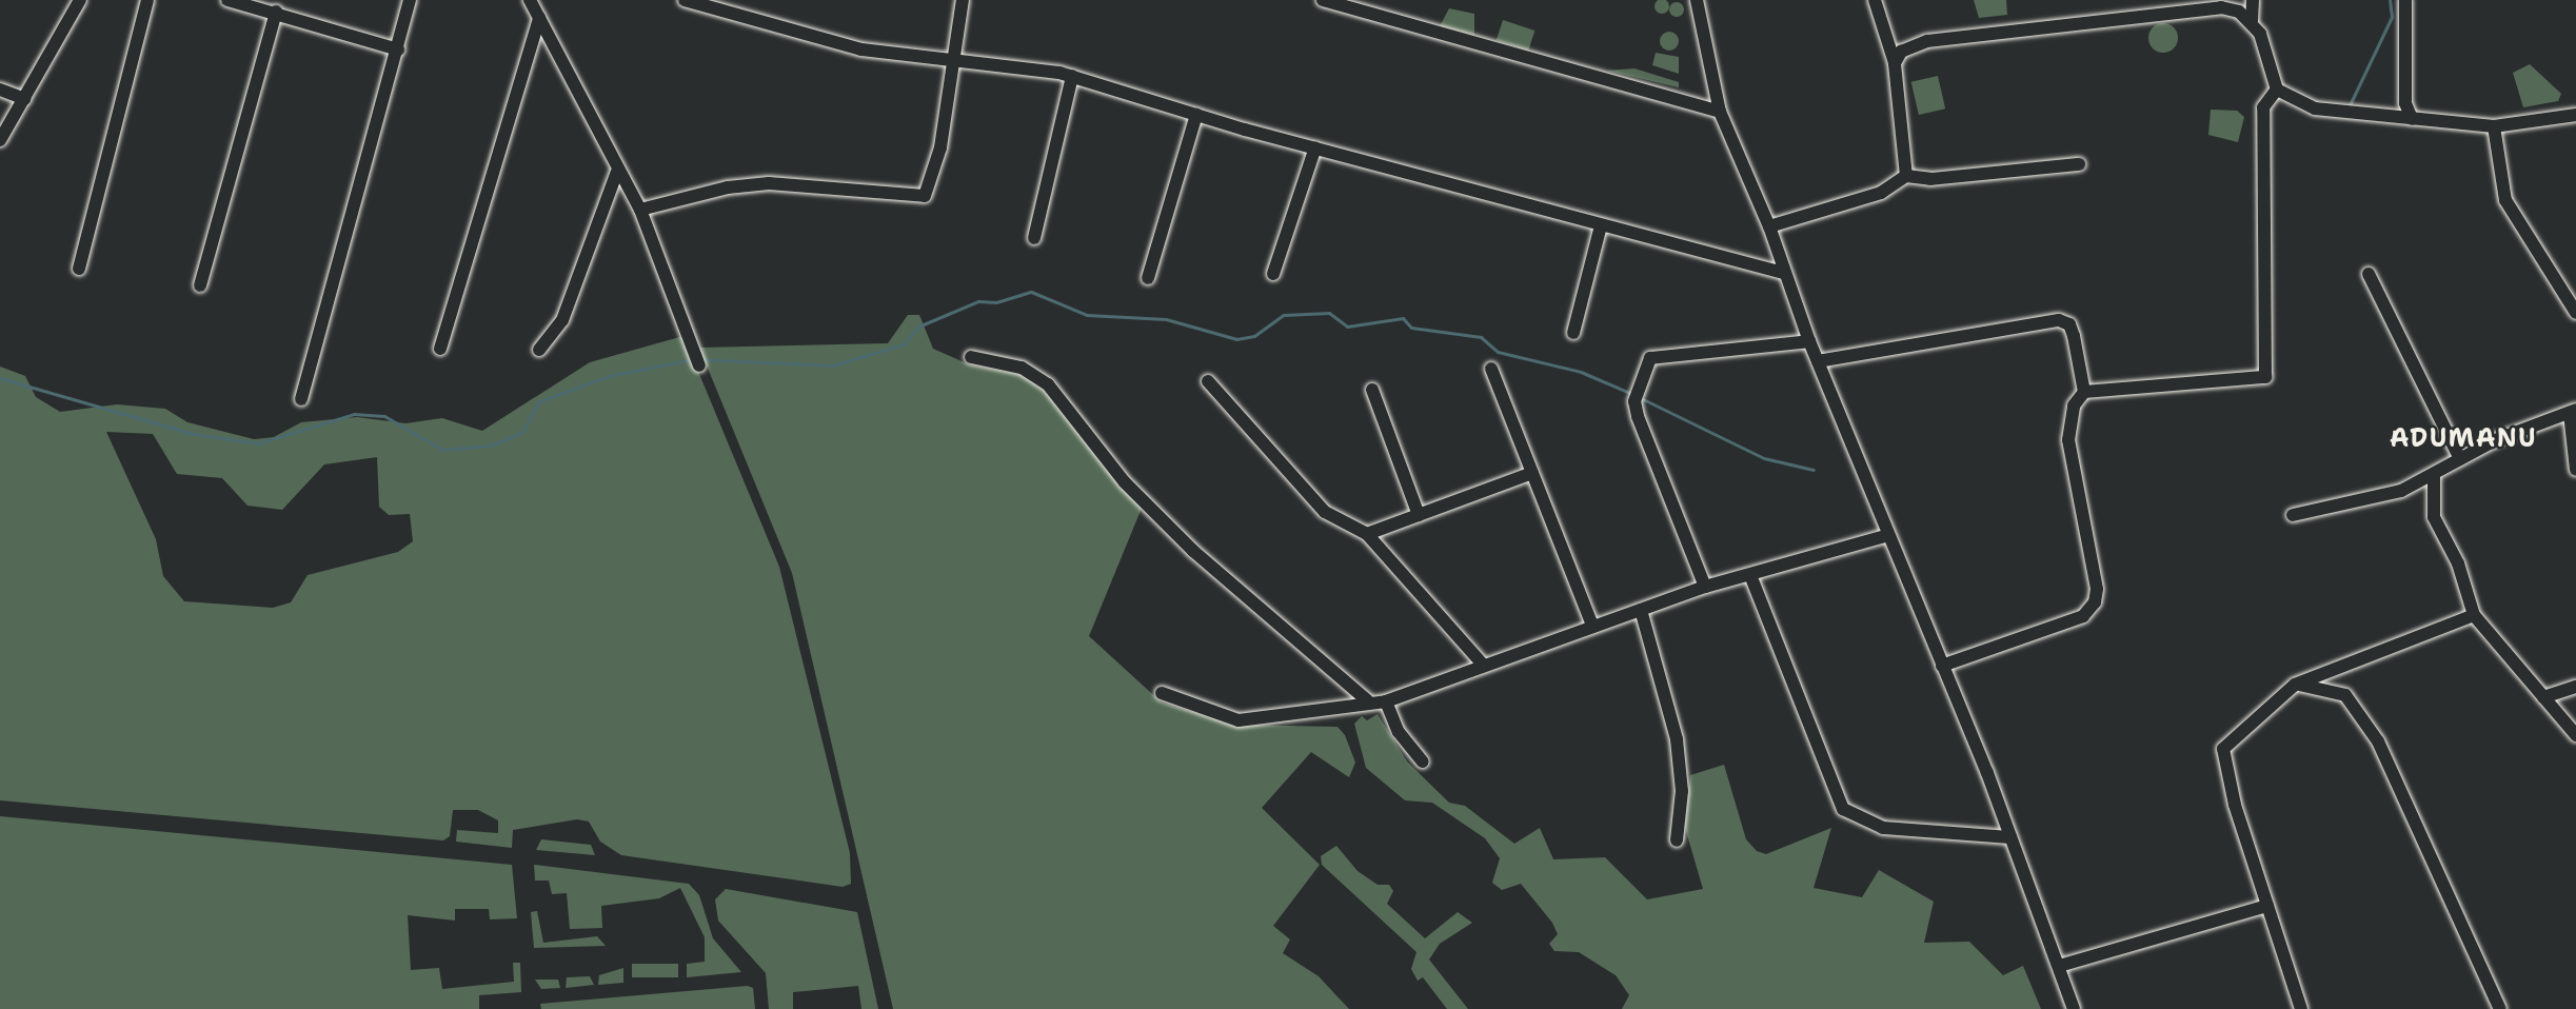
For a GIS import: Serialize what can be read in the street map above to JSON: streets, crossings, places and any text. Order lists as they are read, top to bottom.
{
  "districts": ["ADUMANU"]
}
